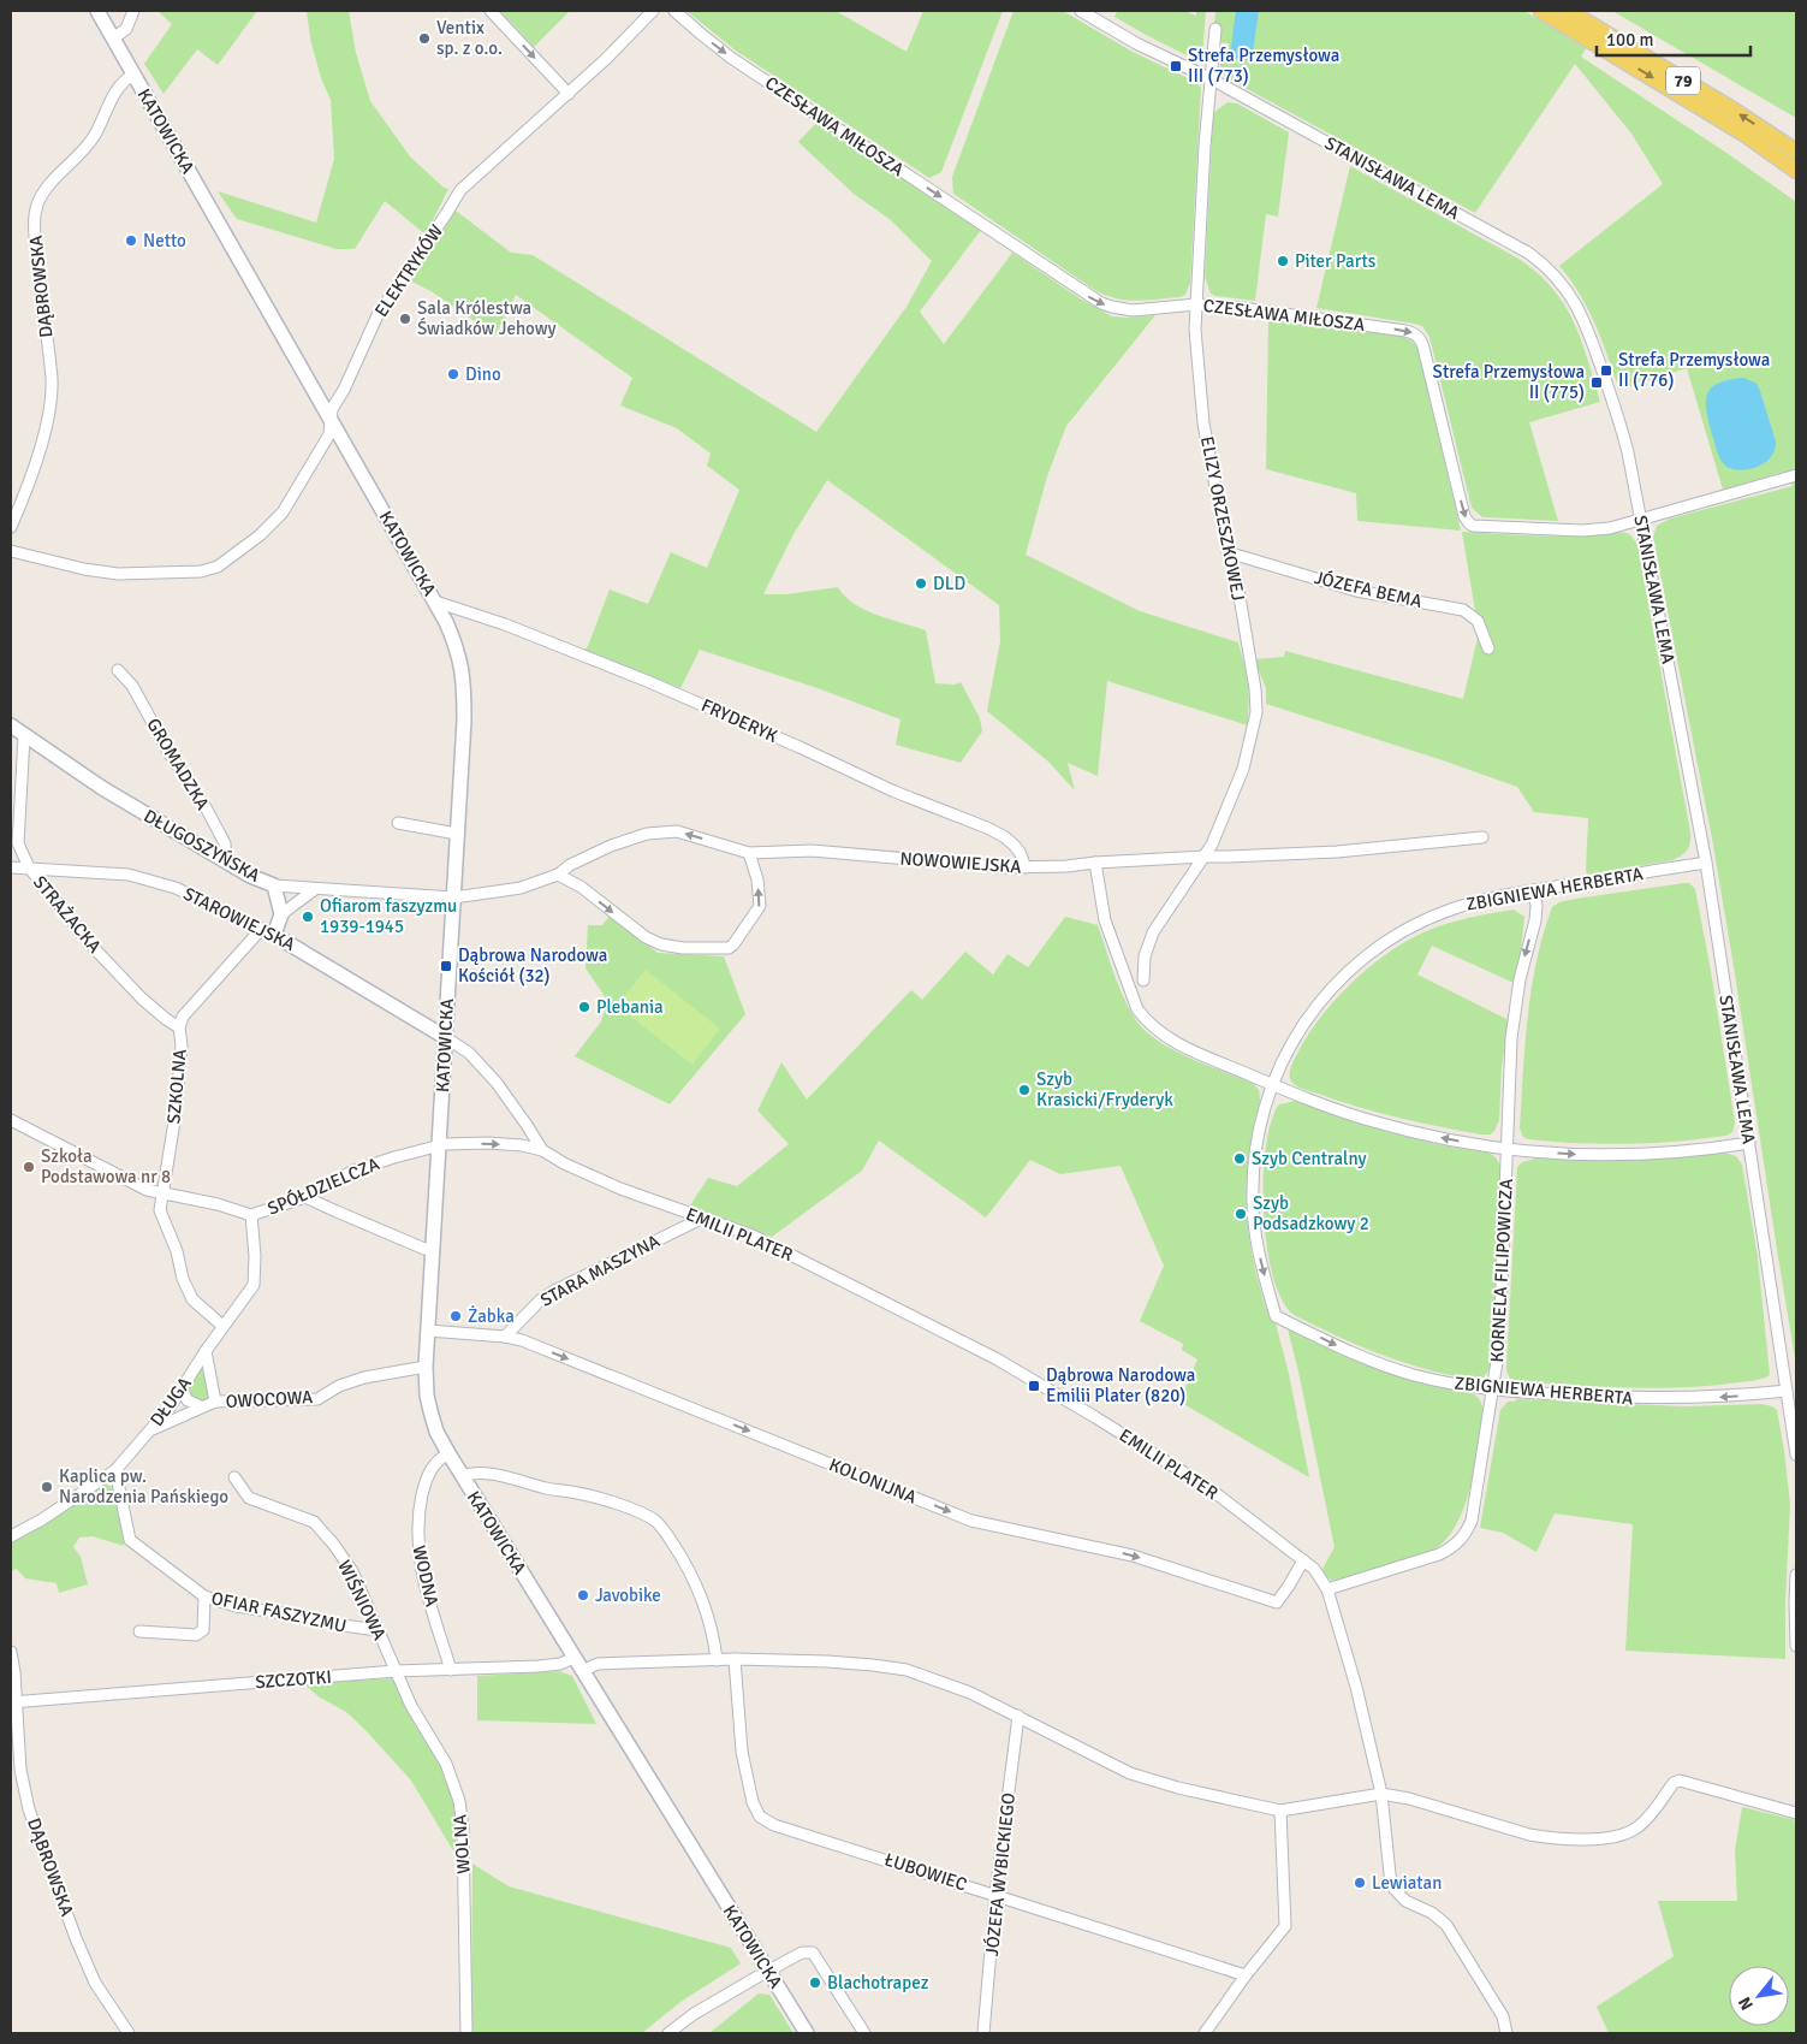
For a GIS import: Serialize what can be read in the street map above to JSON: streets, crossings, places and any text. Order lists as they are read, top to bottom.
{
  "streets": {
    "main road": ["79"],
    "street": [
      "CZESŁAWA MIŁOSZA",
      "KATOWICKA",
      "STANISŁAWA LEMA",
      "ELEKTRYKÓW",
      "DĄBROWSKA",
      "ELIZY ORZESZKOWEJ",
      "JÓZEFA BEMA",
      "FRYDERYK",
      "GROMADZKA",
      "DŁUGOSZYŃSKA",
      "NOWOWIEJSKA",
      "ZBIGNIEWA HERBERTA",
      "STRAŻACKA",
      "STAROWIEJSKA",
      "SZKOLNA",
      "SPÓŁDZIELCZA",
      "EMILII PLATER",
      "STARA MASZYNA",
      "KORNELA FILIPOWICZA",
      "OWOCOWA",
      "DŁUGA",
      "KOLONIJNA",
      "WODNA",
      "WIŚNIOWA",
      "OFIAR FASZYZMU",
      "SZCZOTKI",
      "WOLNA",
      "ŁUBOWIEC",
      "JÓZEFA WYBICKIEGO"
    ]
  },
  "crossings": [
    ["CZESŁAWA MIŁOSZA", "STANISŁAWA LEMA"],
    ["CZESŁAWA MIŁOSZA", "ELIZY ORZESZKOWEJ"],
    ["KATOWICKA", "ELEKTRYKÓW"],
    ["KATOWICKA", "DĄBROWSKA"],
    ["KATOWICKA", "FRYDERYK"],
    ["KATOWICKA", "DŁUGOSZYŃSKA"],
    ["KATOWICKA", "NOWOWIEJSKA"],
    ["KATOWICKA", "STAROWIEJSKA"],
    ["KATOWICKA", "SPÓŁDZIELCZA"],
    ["KATOWICKA", "EMILII PLATER"],
    ["KATOWICKA", "OWOCOWA"],
    ["KATOWICKA", "KOLONIJNA"],
    ["KATOWICKA", "WODNA"],
    ["KATOWICKA", "SZCZOTKI"],
    ["STANISŁAWA LEMA", "ELIZY ORZESZKOWEJ"],
    ["STANISŁAWA LEMA", "ZBIGNIEWA HERBERTA"],
    ["DĄBROWSKA", "SZCZOTKI"],
    ["ELIZY ORZESZKOWEJ", "JÓZEFA BEMA"],
    ["ELIZY ORZESZKOWEJ", "NOWOWIEJSKA"],
    ["FRYDERYK", "NOWOWIEJSKA"],
    ["GROMADZKA", "DŁUGOSZYŃSKA"],
    ["DŁUGOSZYŃSKA", "NOWOWIEJSKA"],
    ["DŁUGOSZYŃSKA", "STRAŻACKA"],
    ["ZBIGNIEWA HERBERTA", "KORNELA FILIPOWICZA"],
    ["STRAŻACKA", "STAROWIEJSKA"],
    ["STRAŻACKA", "SZKOLNA"],
    ["STAROWIEJSKA", "SZKOLNA"],
    ["STAROWIEJSKA", "EMILII PLATER"],
    ["SZKOLNA", "SPÓŁDZIELCZA"],
    ["SZKOLNA", "DŁUGA"],
    ["SPÓŁDZIELCZA", "EMILII PLATER"],
    ["SPÓŁDZIELCZA", "DŁUGA"],
    ["EMILII PLATER", "STARA MASZYNA"],
    ["EMILII PLATER", "KORNELA FILIPOWICZA"],
    ["EMILII PLATER", "KOLONIJNA"],
    ["STARA MASZYNA", "KOLONIJNA"],
    ["OWOCOWA", "DŁUGA"],
    ["DŁUGA", "OFIAR FASZYZMU"],
    ["WODNA", "SZCZOTKI"],
    ["WIŚNIOWA", "OFIAR FASZYZMU"],
    ["WIŚNIOWA", "SZCZOTKI"],
    ["WIŚNIOWA", "WOLNA"],
    ["SZCZOTKI", "WOLNA"],
    ["ŁUBOWIEC", "JÓZEFA WYBICKIEGO"]
  ],
  "one_way": ["CZESŁAWA MIŁOSZA", "KOLONIJNA"],
  "places": {
    "other": [
      "Ventix sp. z o.o.",
      "Netto",
      "Piter Parts",
      "Sala Królestwa Świadków Jehowy",
      "Dino",
      "DLD",
      "Ofiarom faszyzmu 1939-1945",
      "Plebania",
      "Szyb Krasicki/Fryderyk",
      "Szyb Centralny",
      "Szkoła Podstawowa nr 8",
      "Szyb Podsadzkowy 2",
      "Żabka",
      "Kaplica pw. Narodzenia Pańskiego",
      "Javobike",
      "Lewiatan",
      "Blachotrapez"
    ],
    "transit": [
      "Strefa Przemysłowa III (773)",
      "Strefa Przemysłowa II (776)",
      "Strefa Przemysłowa II (775)",
      "Dąbrowa Narodowa Kościół (32)",
      "Dąbrowa Narodowa Emilii Plater (820)"
    ]
  },
  "scale_bar": "100 m",
  "north": "bottom left"
}
